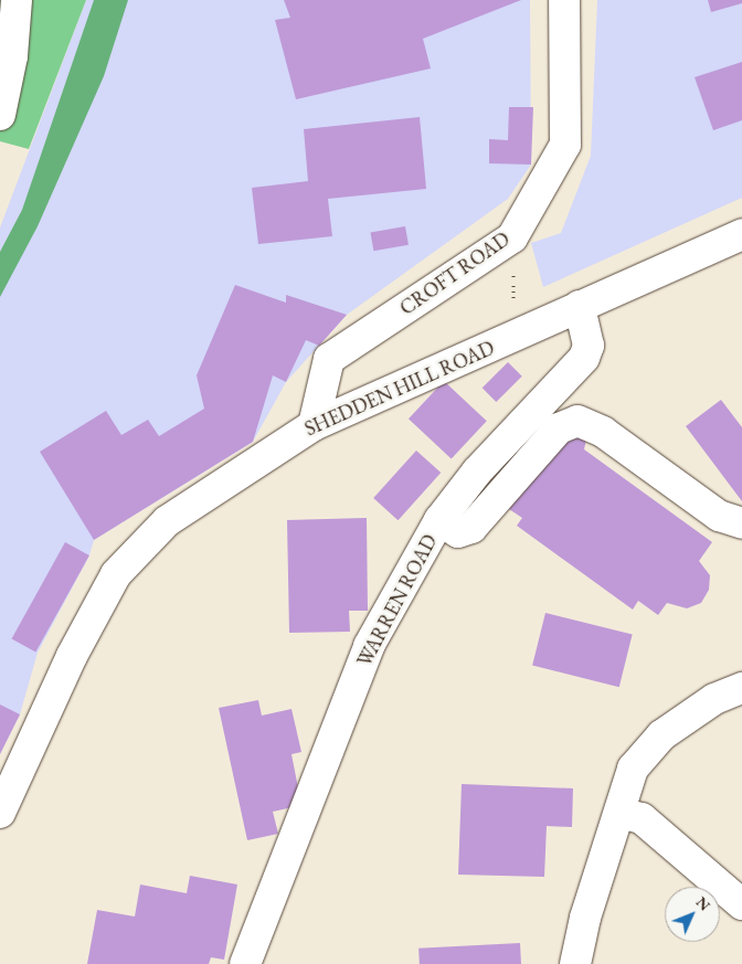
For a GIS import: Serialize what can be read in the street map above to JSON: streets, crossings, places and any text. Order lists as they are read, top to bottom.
{
  "streets": {
    "street": ["CROFT ROAD", "SHEDDEN HILL ROAD", "WARREN ROAD"]
  },
  "crossings": [
    ["CROFT ROAD", "SHEDDEN HILL ROAD"],
    ["SHEDDEN HILL ROAD", "WARREN ROAD"]
  ],
  "north": "top right"
}
